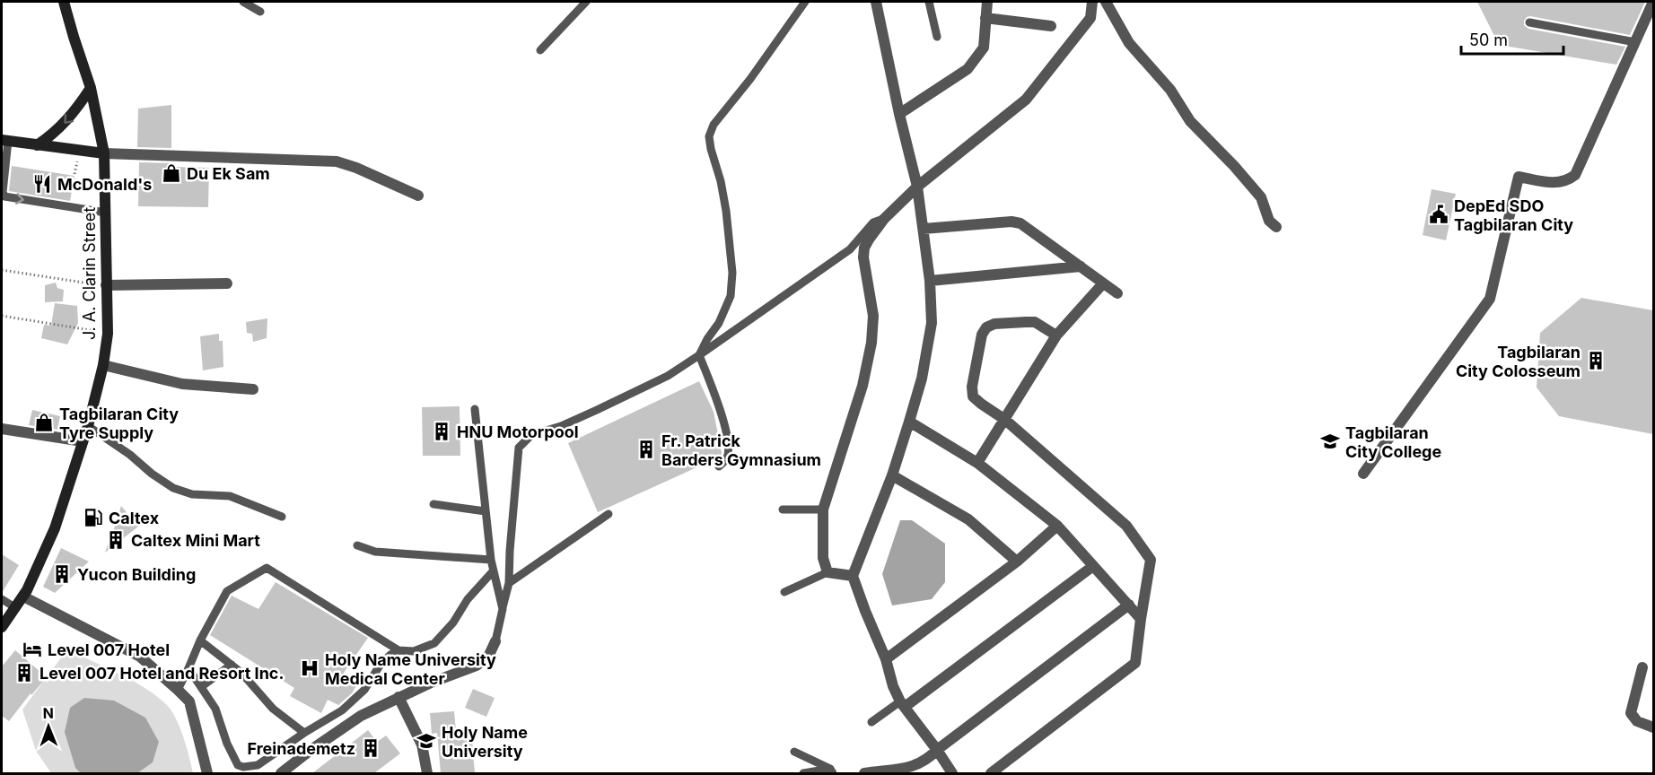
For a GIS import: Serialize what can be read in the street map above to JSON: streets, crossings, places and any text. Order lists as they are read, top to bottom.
{
  "streets": {
    "main road": ["J. A. Clarin Street"]
  },
  "places": {
    "shop": ["Du Ek Sam", "Tagbilaran City Tyre Supply"],
    "restaurant": ["McDonald's"],
    "public building": ["DepEd SDO Tagbilaran City"],
    "building": [
      "Tagbilaran City Colosseum",
      "HNU Motorpool",
      "Fr. Patrick Barders Gymnasium",
      "Caltex Mini Mart",
      "Yucon Building",
      "Level 007 Hotel and Resort Inc.",
      "Freinademetz"
    ],
    "school or university": ["Tagbilaran City College", "Holy Name University"],
    "fuel station": ["Caltex"],
    "hotel": ["Level 007 Hotel"],
    "hospital": ["Holy Name University Medical Center"]
  },
  "scale_bar": "50 m",
  "north": "top"
}
